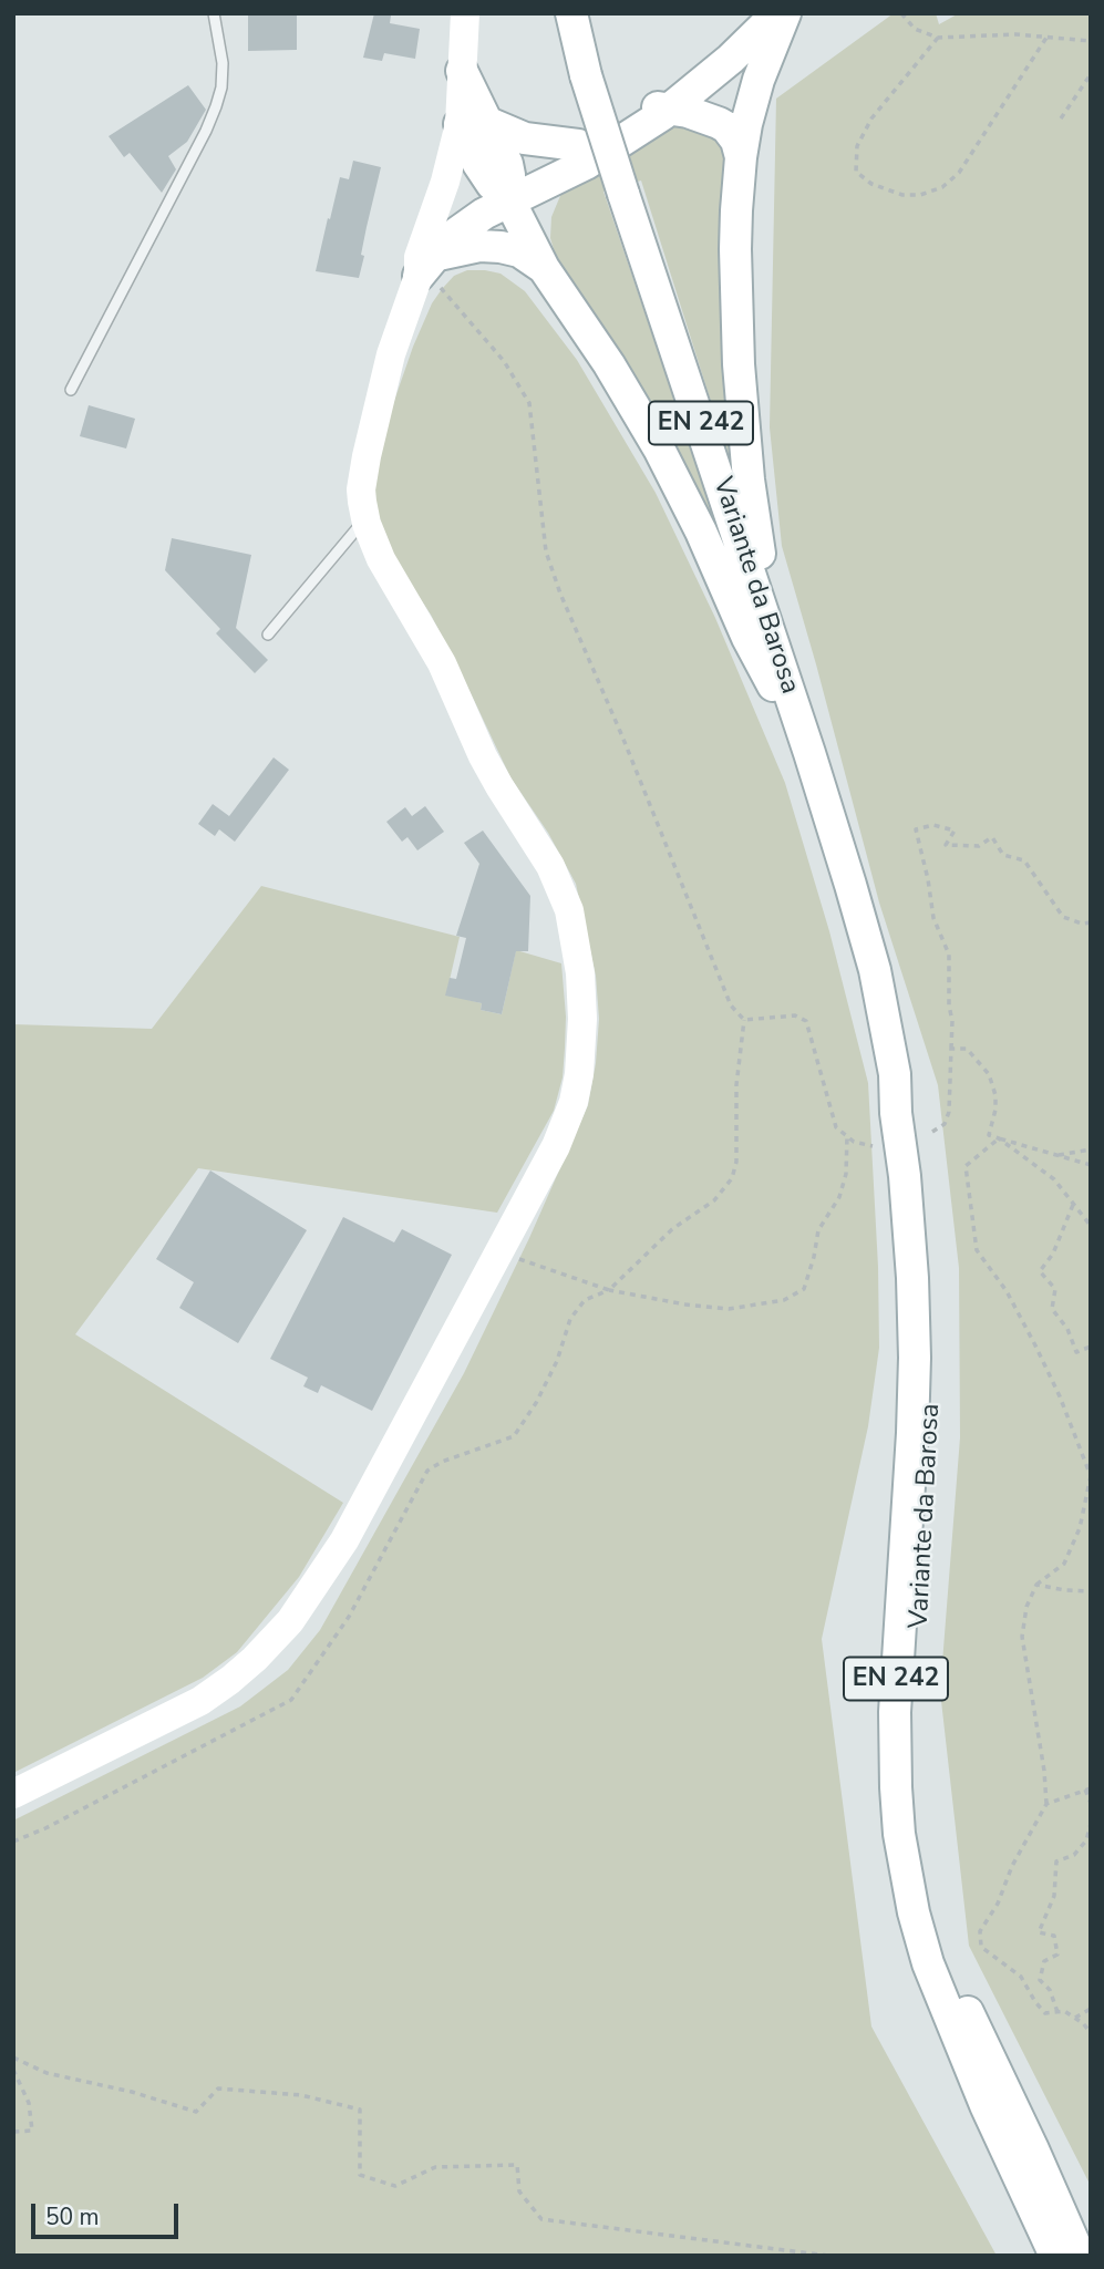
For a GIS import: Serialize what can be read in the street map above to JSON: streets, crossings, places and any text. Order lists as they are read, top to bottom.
{
  "streets": {
    "main road": ["EN 242", "Variante da Barosa"]
  },
  "scale_bar": "50 m"
}
